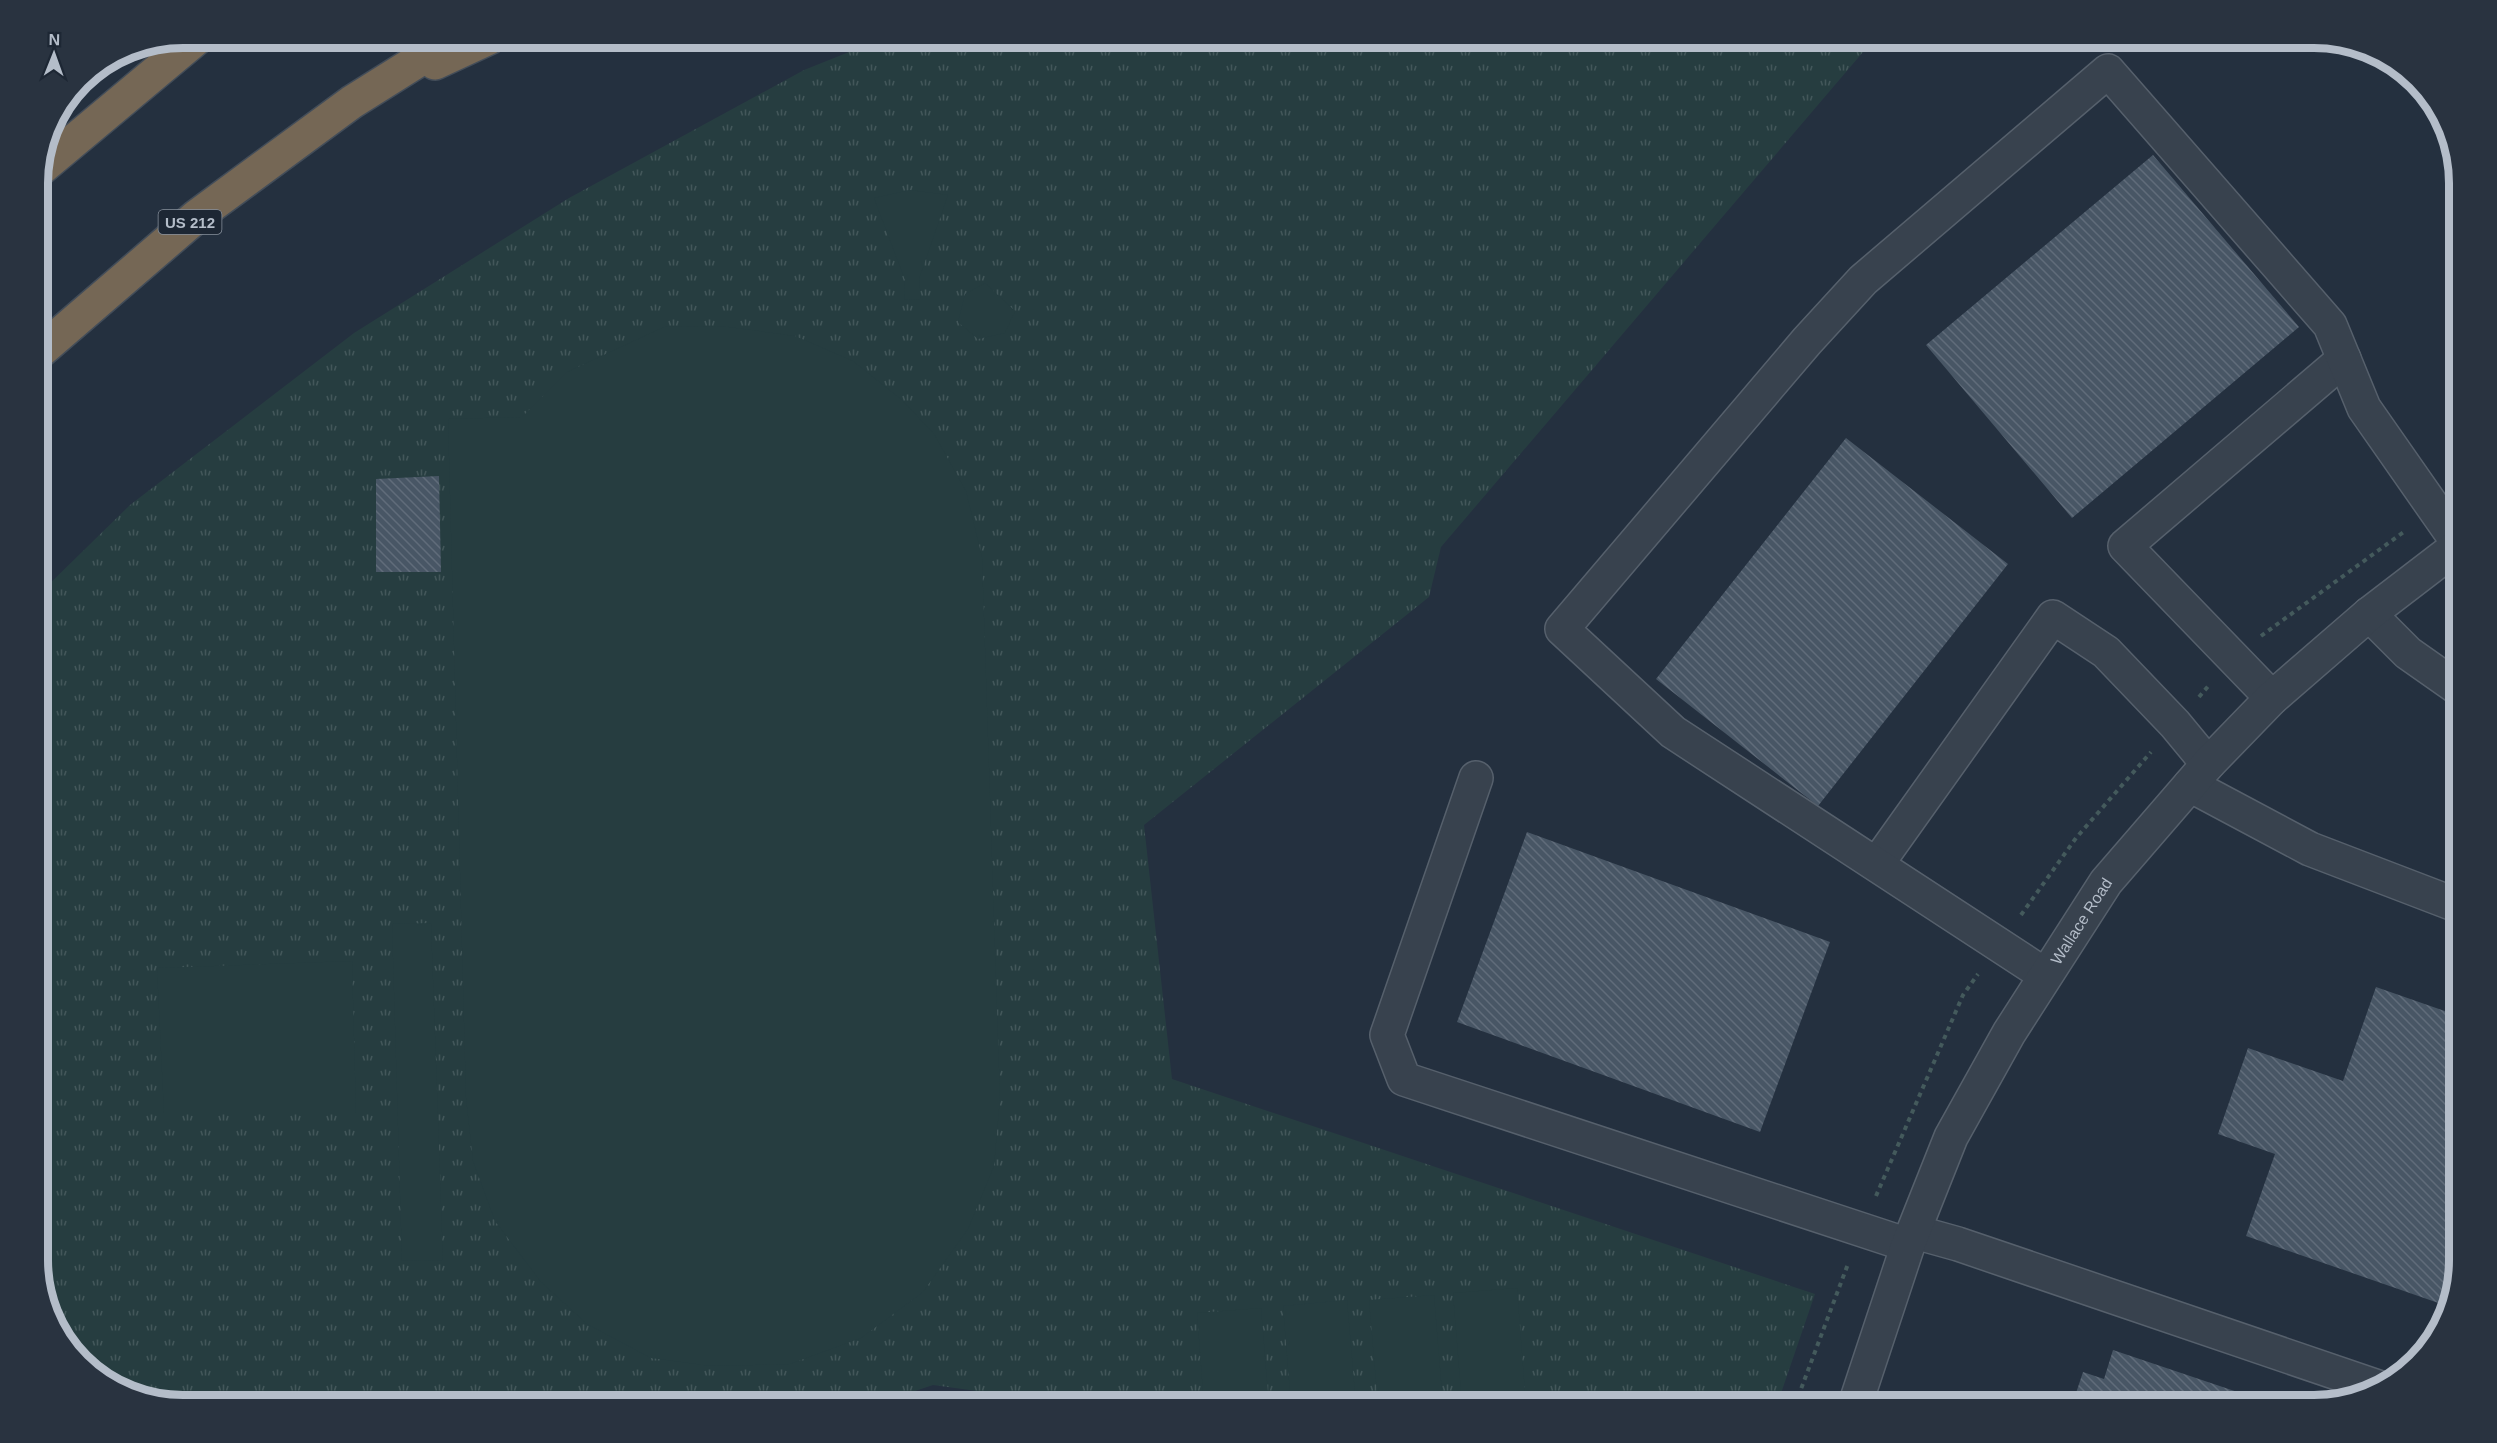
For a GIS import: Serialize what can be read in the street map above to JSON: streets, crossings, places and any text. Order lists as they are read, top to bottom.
{
  "streets": {
    "highway": ["US 212"],
    "street": ["Wallace Road"]
  },
  "north": "top"
}
